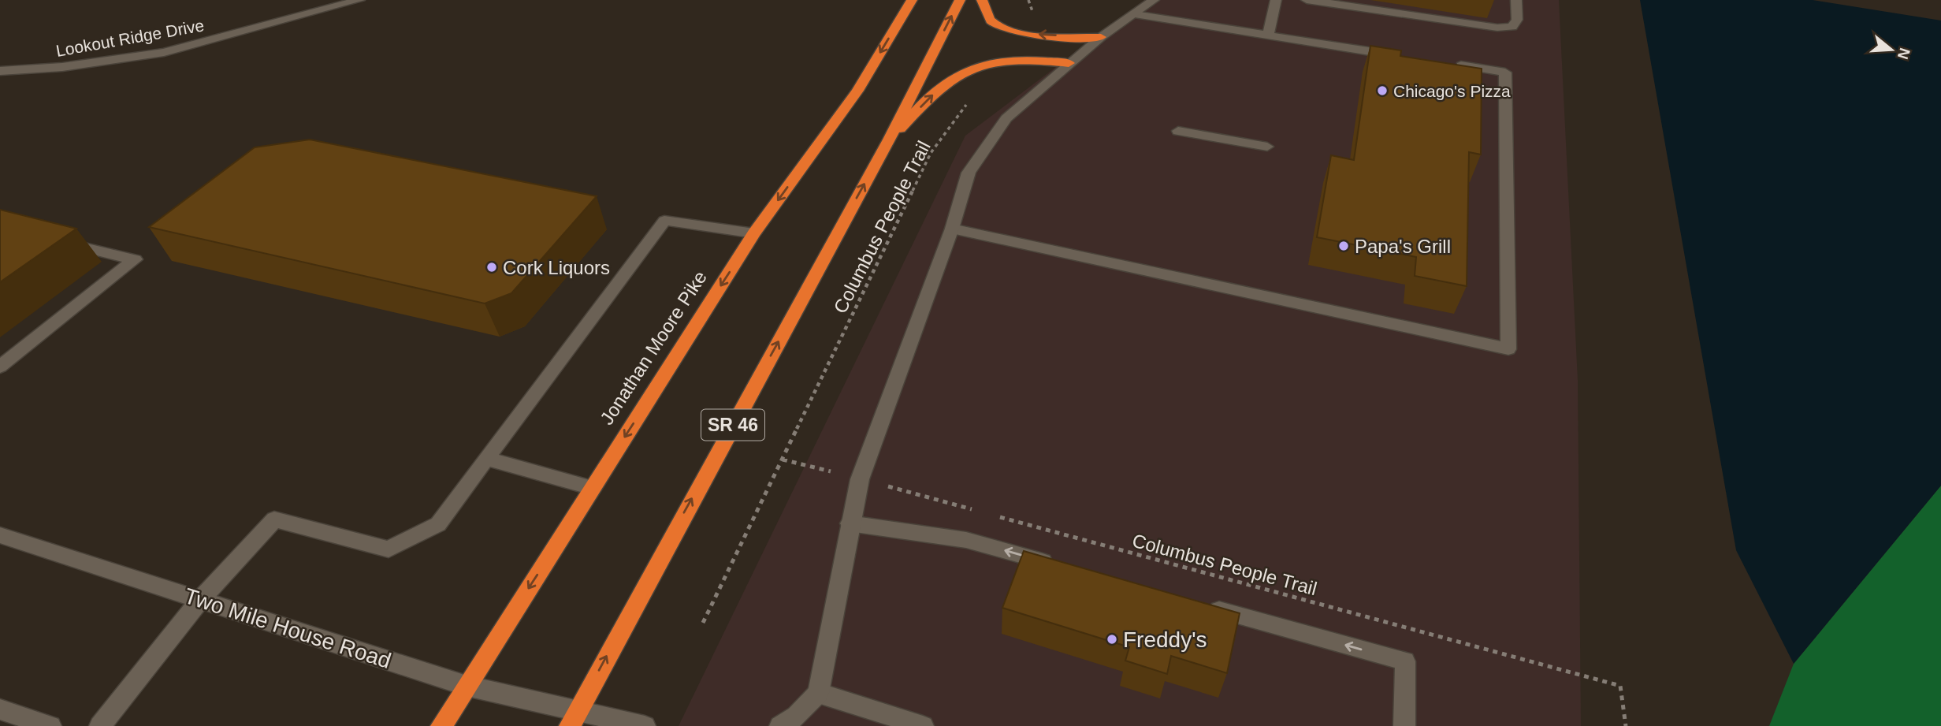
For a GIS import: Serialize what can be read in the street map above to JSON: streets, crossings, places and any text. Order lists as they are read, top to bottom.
{
  "streets": {
    "highway": ["Jonathan Moore Pike", "SR 46"],
    "street": ["Lookout Ridge Drive", "Two Mile House Road"],
    "path": ["Columbus People Trail"]
  },
  "crossings": [
    ["Jonathan Moore Pike", "Two Mile House Road"],
    ["SR 46", "Two Mile House Road"]
  ],
  "places": [
    "Chicago's Pizza",
    "Papa's Grill",
    "Cork Liquors",
    "Freddy's"
  ],
  "north": "right"
}
